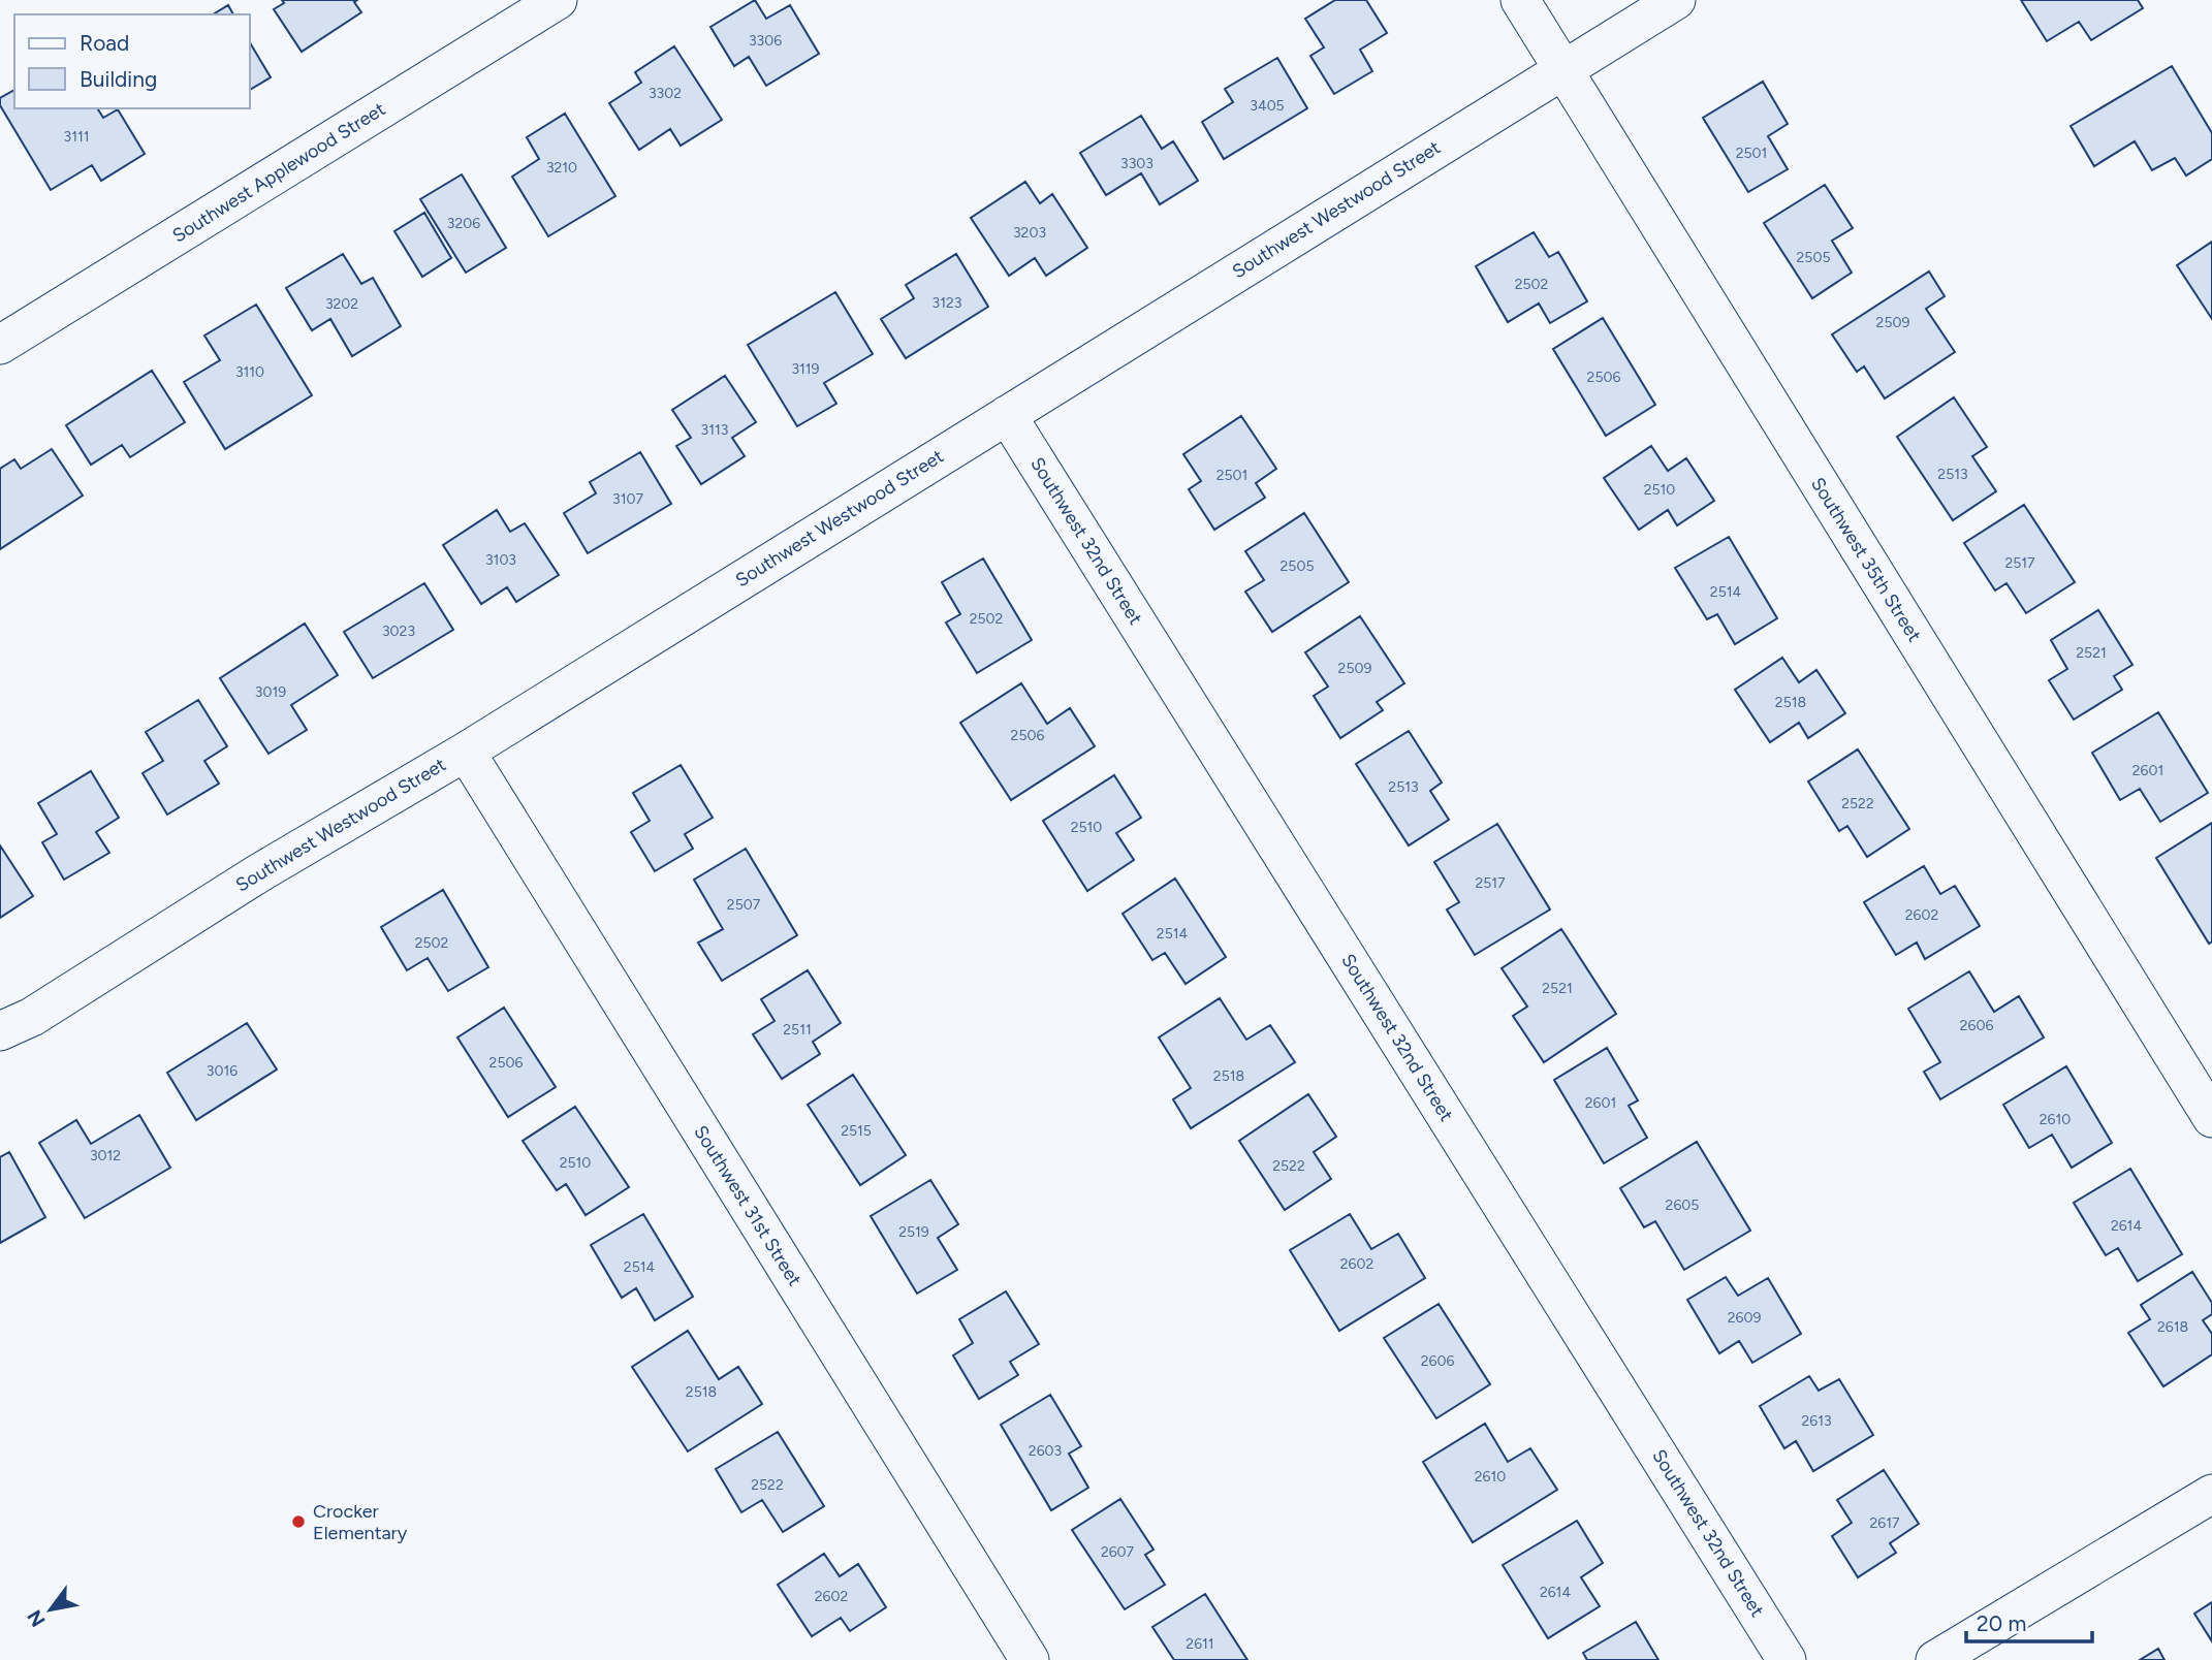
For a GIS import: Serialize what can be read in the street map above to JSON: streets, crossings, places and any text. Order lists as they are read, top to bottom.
{
  "streets": {
    "street": [
      "Southwest Applewood Street",
      "Southwest Westwood Street",
      "Southwest 32nd Street",
      "Southwest 35th Street",
      "Southwest 31st Street"
    ]
  },
  "crossings": [
    ["Southwest Westwood Street", "Southwest 32nd Street"],
    ["Southwest Westwood Street", "Southwest 35th Street"],
    ["Southwest Westwood Street", "Southwest 31st Street"]
  ],
  "places": ["Crocker Elementary"],
  "house_numbers": [
    "3306",
    "3302",
    "3405",
    "3111",
    "2501",
    "3303",
    "3210",
    "3206",
    "3203",
    "2505",
    "2502",
    "3123",
    "3202",
    "2509",
    "3119",
    "3110",
    "2506",
    "3113",
    "2513",
    "2501",
    "2510",
    "3107",
    "3103",
    "2517",
    "2505",
    "2514",
    "2502",
    "3023",
    "2521",
    "2509",
    "3019",
    "2518",
    "2506",
    "2601",
    "2513",
    "2522",
    "2510",
    "2517",
    "2507",
    "2602",
    "2514",
    "2502",
    "2521",
    "2606",
    "2511",
    "2506",
    "3016",
    "2518",
    "2601",
    "2610",
    "2515",
    "3012",
    "2510",
    "2522",
    "2605",
    "2614",
    "2519",
    "2602",
    "2514",
    "2609",
    "2618",
    "2606",
    "2518",
    "2613",
    "2603",
    "2610",
    "2522",
    "2617",
    "2607",
    "2614",
    "2602",
    "2611"
  ],
  "legend": ["Road", "Building"],
  "scale_bar": "20 m",
  "north": "bottom left"
}
